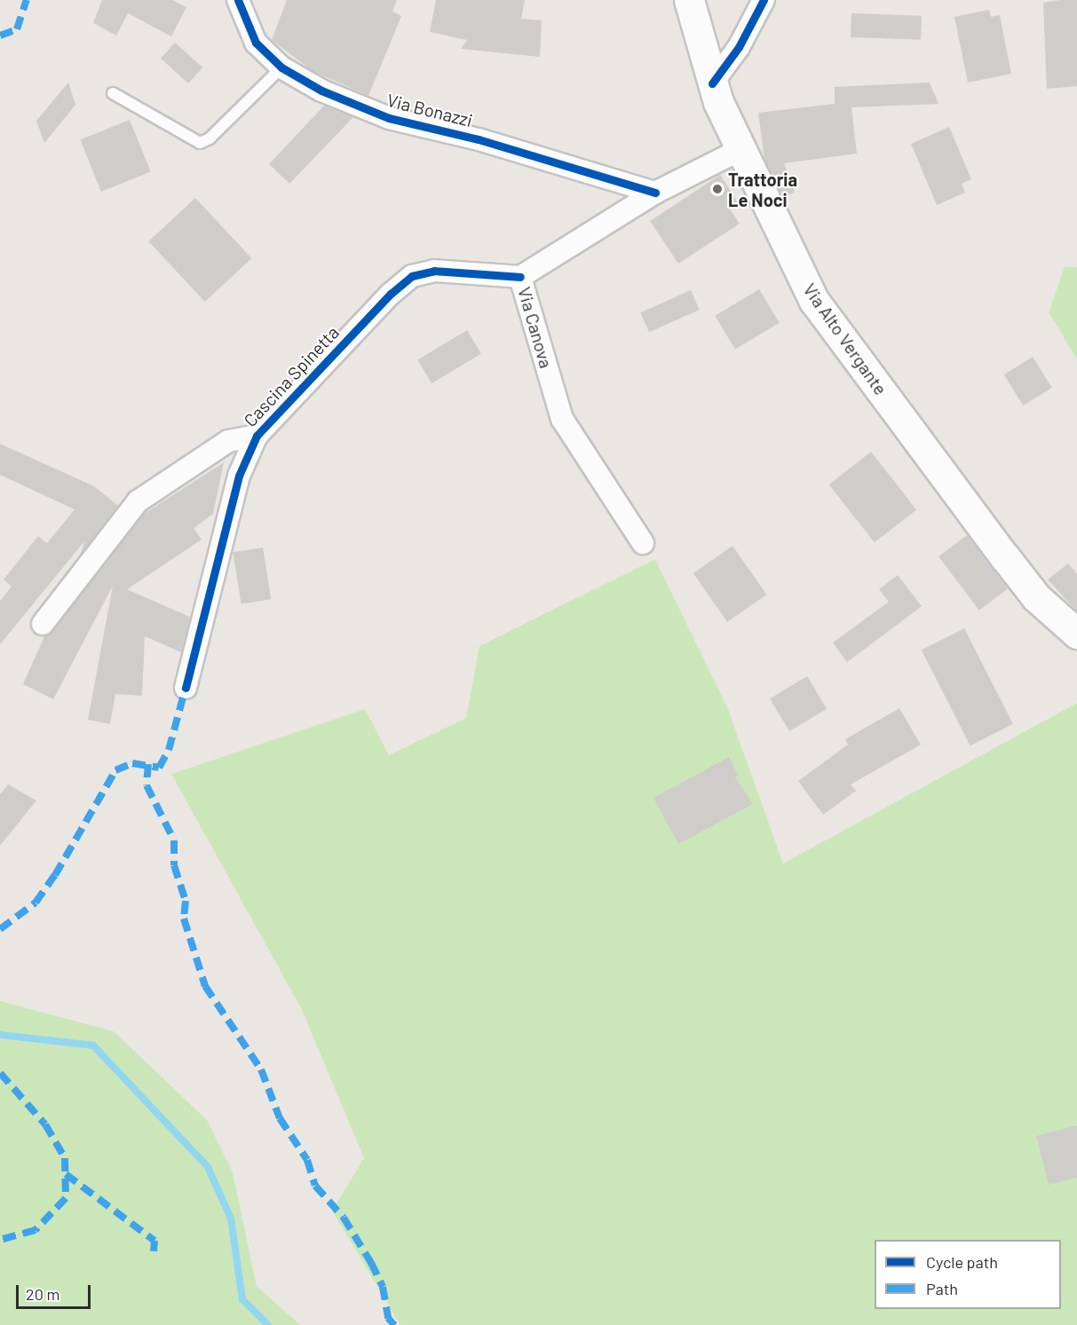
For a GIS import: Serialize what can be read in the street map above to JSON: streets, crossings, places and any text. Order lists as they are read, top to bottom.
{
  "streets": {
    "main road": ["Via Alto Vergante"],
    "street": ["Via Bonazzi", "Via Canova", "Cascina Spinetta"]
  },
  "crossings": [
    ["Via Bonazzi", "Via Canova"],
    ["Via Canova", "Via Alto Vergante"],
    ["Via Canova", "Cascina Spinetta"]
  ],
  "places": ["Trattoria Le Noci"],
  "legend": ["Cycle path", "Path"],
  "scale_bar": "20 m"
}
